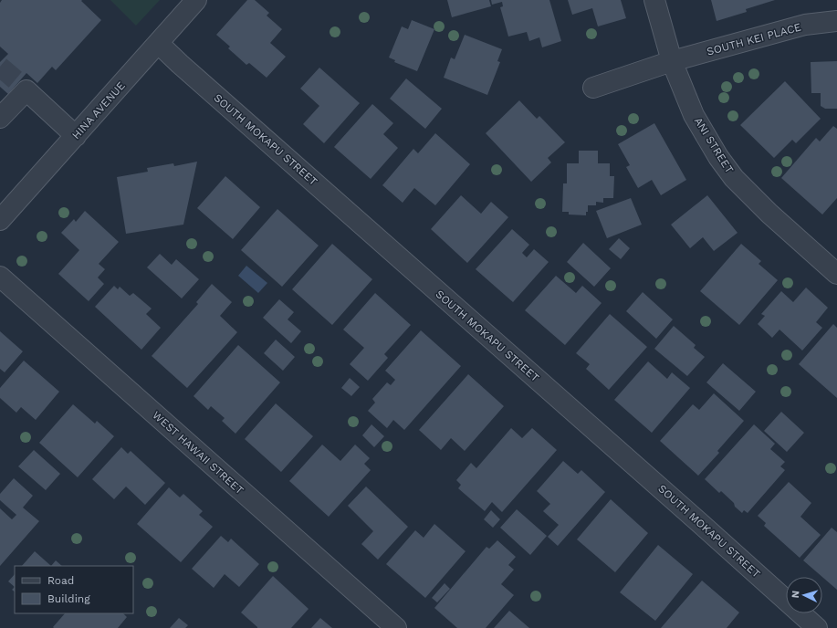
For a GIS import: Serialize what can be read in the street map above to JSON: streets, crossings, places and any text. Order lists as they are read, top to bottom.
{
  "streets": {
    "street": [
      "SOUTH KEI PLACE",
      "HINA AVENUE",
      "SOUTH MOKAPU STREET",
      "ANI STREET",
      "WEST HAWAII STREET"
    ]
  },
  "crossings": [
    ["SOUTH KEI PLACE", "ANI STREET"],
    ["HINA AVENUE", "SOUTH MOKAPU STREET"]
  ],
  "legend": ["Road", "Building"],
  "north": "left"
}
